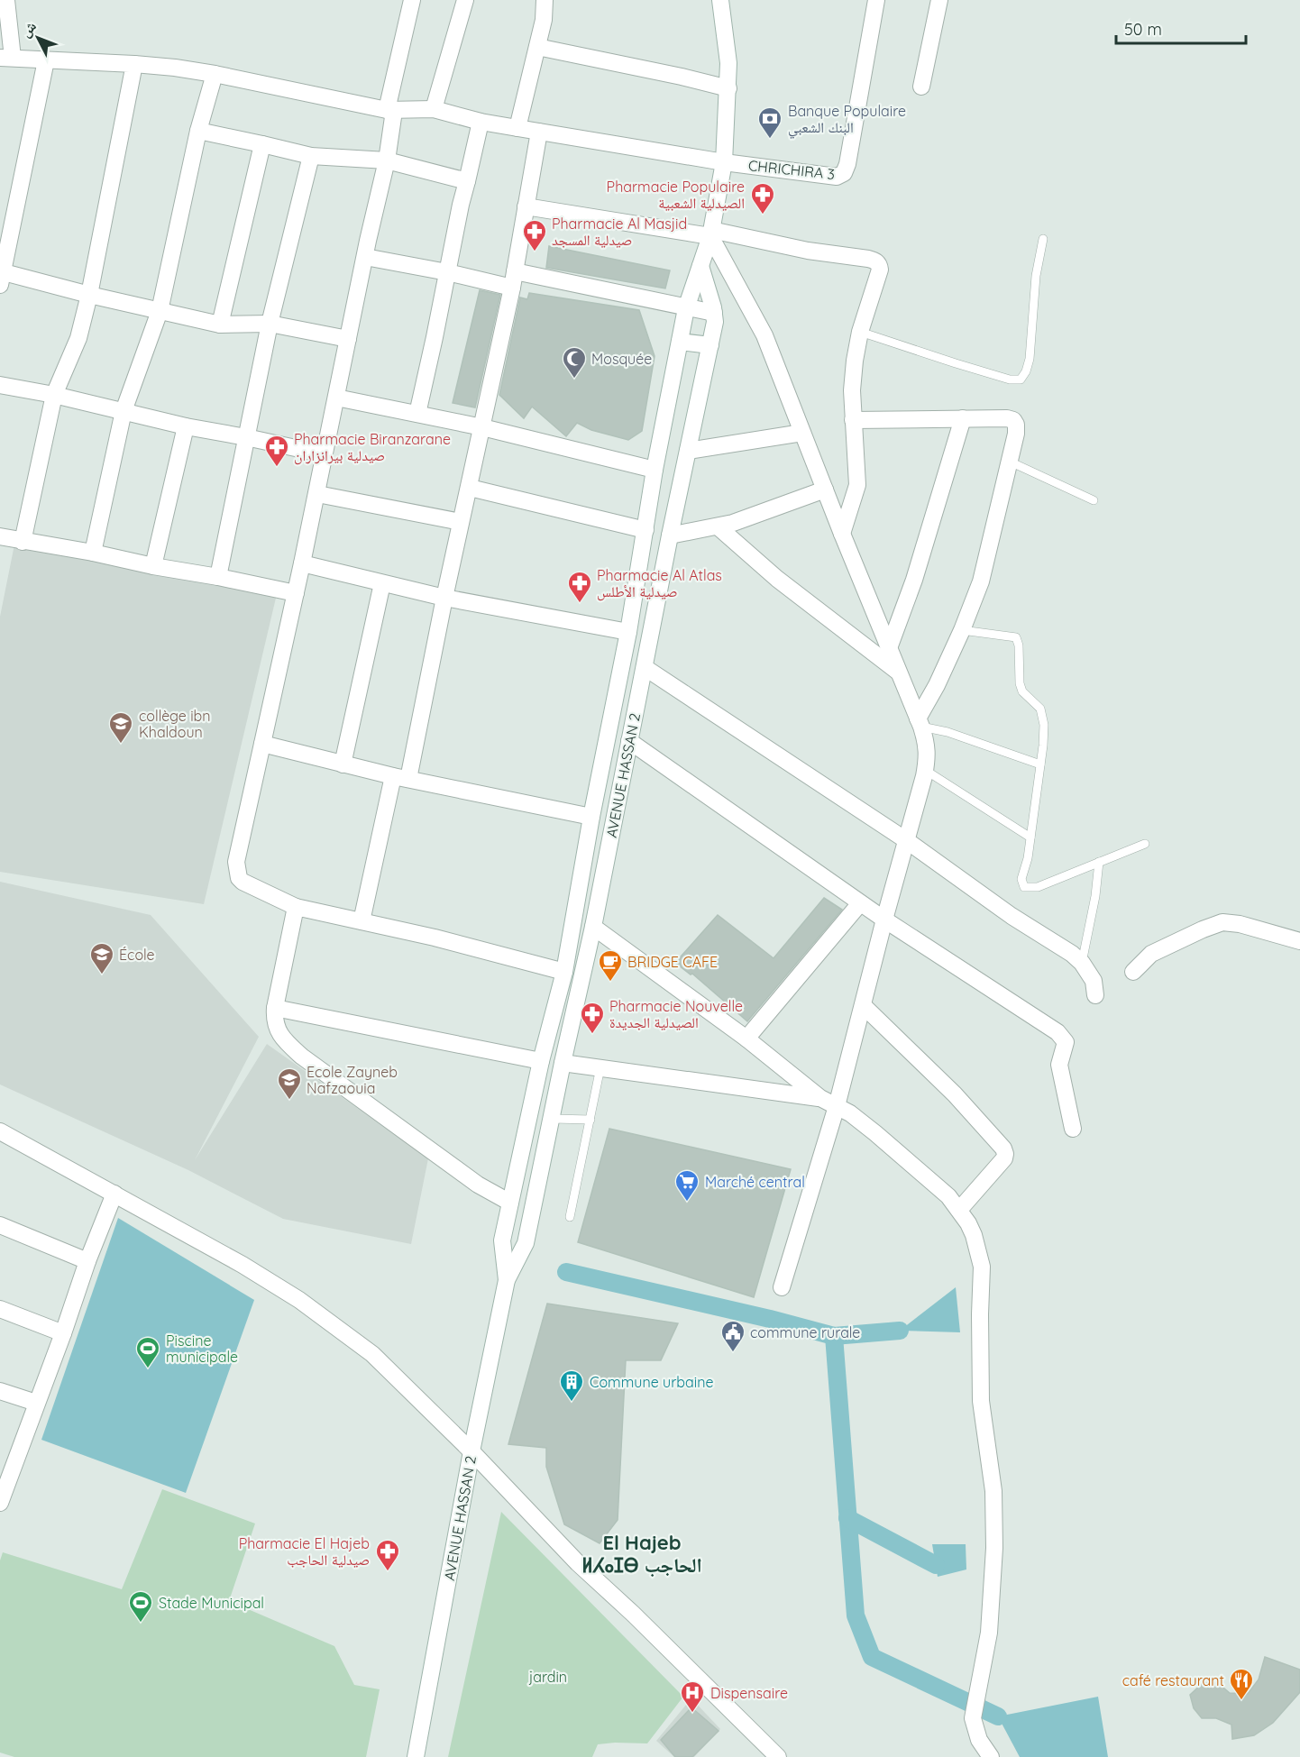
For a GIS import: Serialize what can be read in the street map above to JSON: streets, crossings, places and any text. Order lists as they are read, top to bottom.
{
  "streets": {
    "street": ["CHRICHIRA 3", "AVENUE HASSAN 2"]
  },
  "crossings": [
    ["CHRICHIRA 3", "AVENUE HASSAN 2"]
  ],
  "districts": ["El Hajeb ⵍⵃⴰⵊⴱ الحاجب"],
  "parks": ["jardin"],
  "places": {
    "bank": ["Banque Populaire البنك الشعبي"],
    "pharmacy": [
      "Pharmacie Populaire الصيدلية الشعبية",
      "Pharmacie Al Masjid صيدلية المسجد",
      "Pharmacie Biranzarane صيدلية بيرانزاران",
      "Pharmacie Al Atlas صيدلية الأطلس",
      "Pharmacie Nouvelle الصيدلية الجديدة",
      "Pharmacie El Hajeb صيدلية الحاجب"
    ],
    "mosque": ["Mosquée"],
    "school or university": ["collège ibn Khaldoun", "École", "Ecole Zayneb Nafzaouia"],
    "cafe": ["BRIDGE CAFE"],
    "supermarket": ["Marché central"],
    "public building": ["commune rurale"],
    "sports": ["Piscine municipale", "Stade Municipal"],
    "building": ["Commune urbaine"],
    "restaurant": ["café restaurant"],
    "hospital": ["Dispensaire"]
  },
  "scale_bar": "50 m",
  "north": "top left"
}
